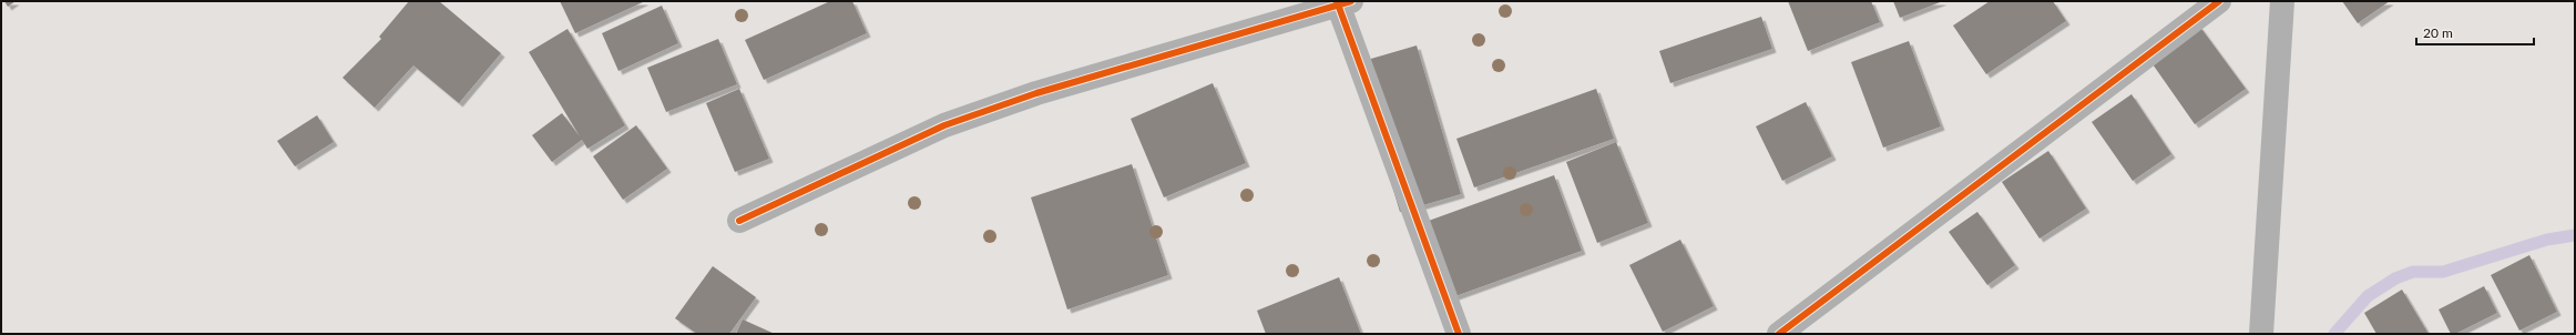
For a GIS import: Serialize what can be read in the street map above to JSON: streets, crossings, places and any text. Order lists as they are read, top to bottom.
{
  "scale_bar": "20 m"
}
